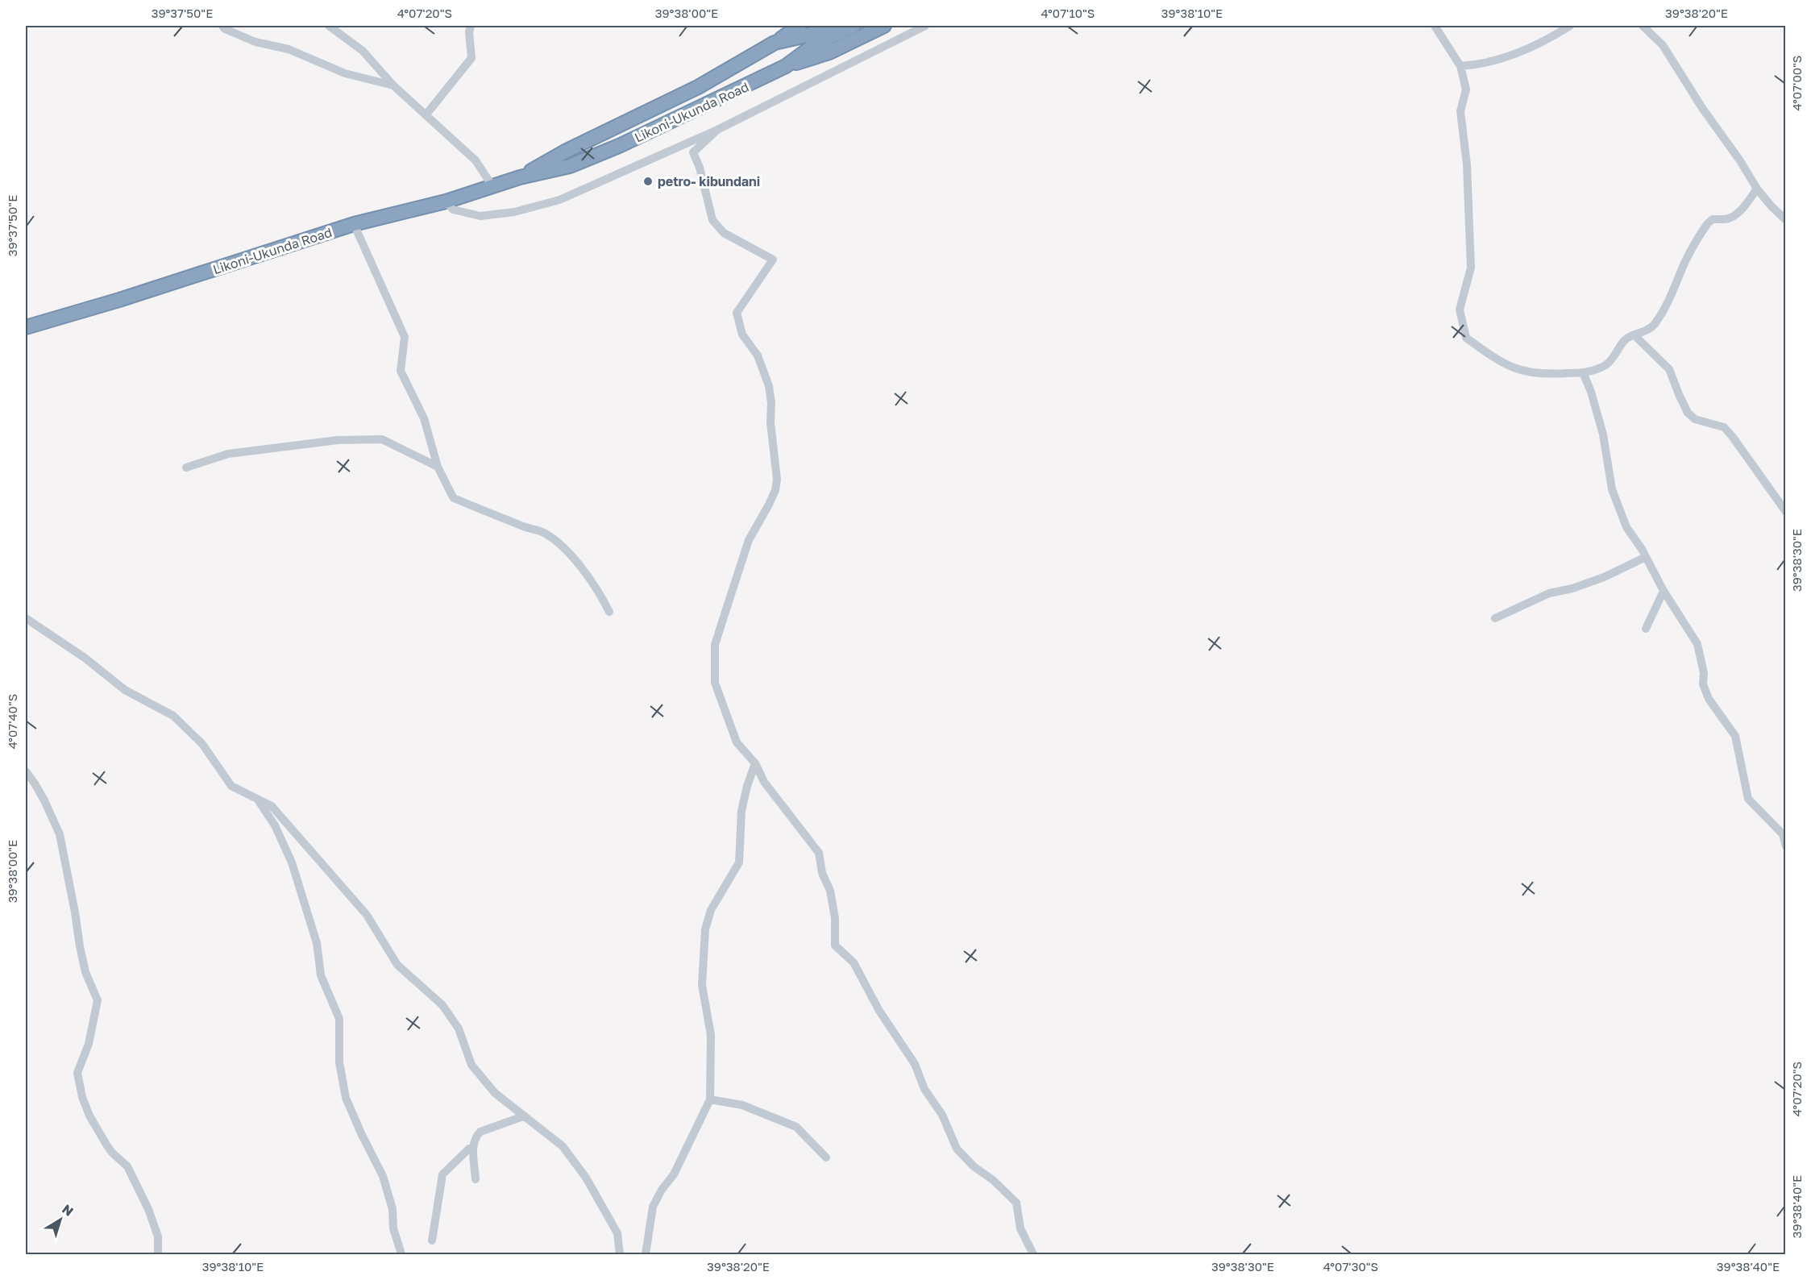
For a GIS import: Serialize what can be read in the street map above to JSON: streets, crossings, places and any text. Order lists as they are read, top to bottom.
{
  "streets": {
    "highway": ["Likoni-Ukunda Road"]
  },
  "places": ["petro- kibundani"],
  "north": "top right",
  "coordinates": [
    "39°37'50\"E",
    "4°07'20\"S",
    "39°38'00\"E",
    "4°07'10\"S",
    "39°38'10\"E",
    "39°38'20\"E",
    "4°07'00\"S",
    "39°38'30\"E",
    "4°07'40\"S",
    "39°38'40\"E",
    "4°07'30\"S"
  ]
}
